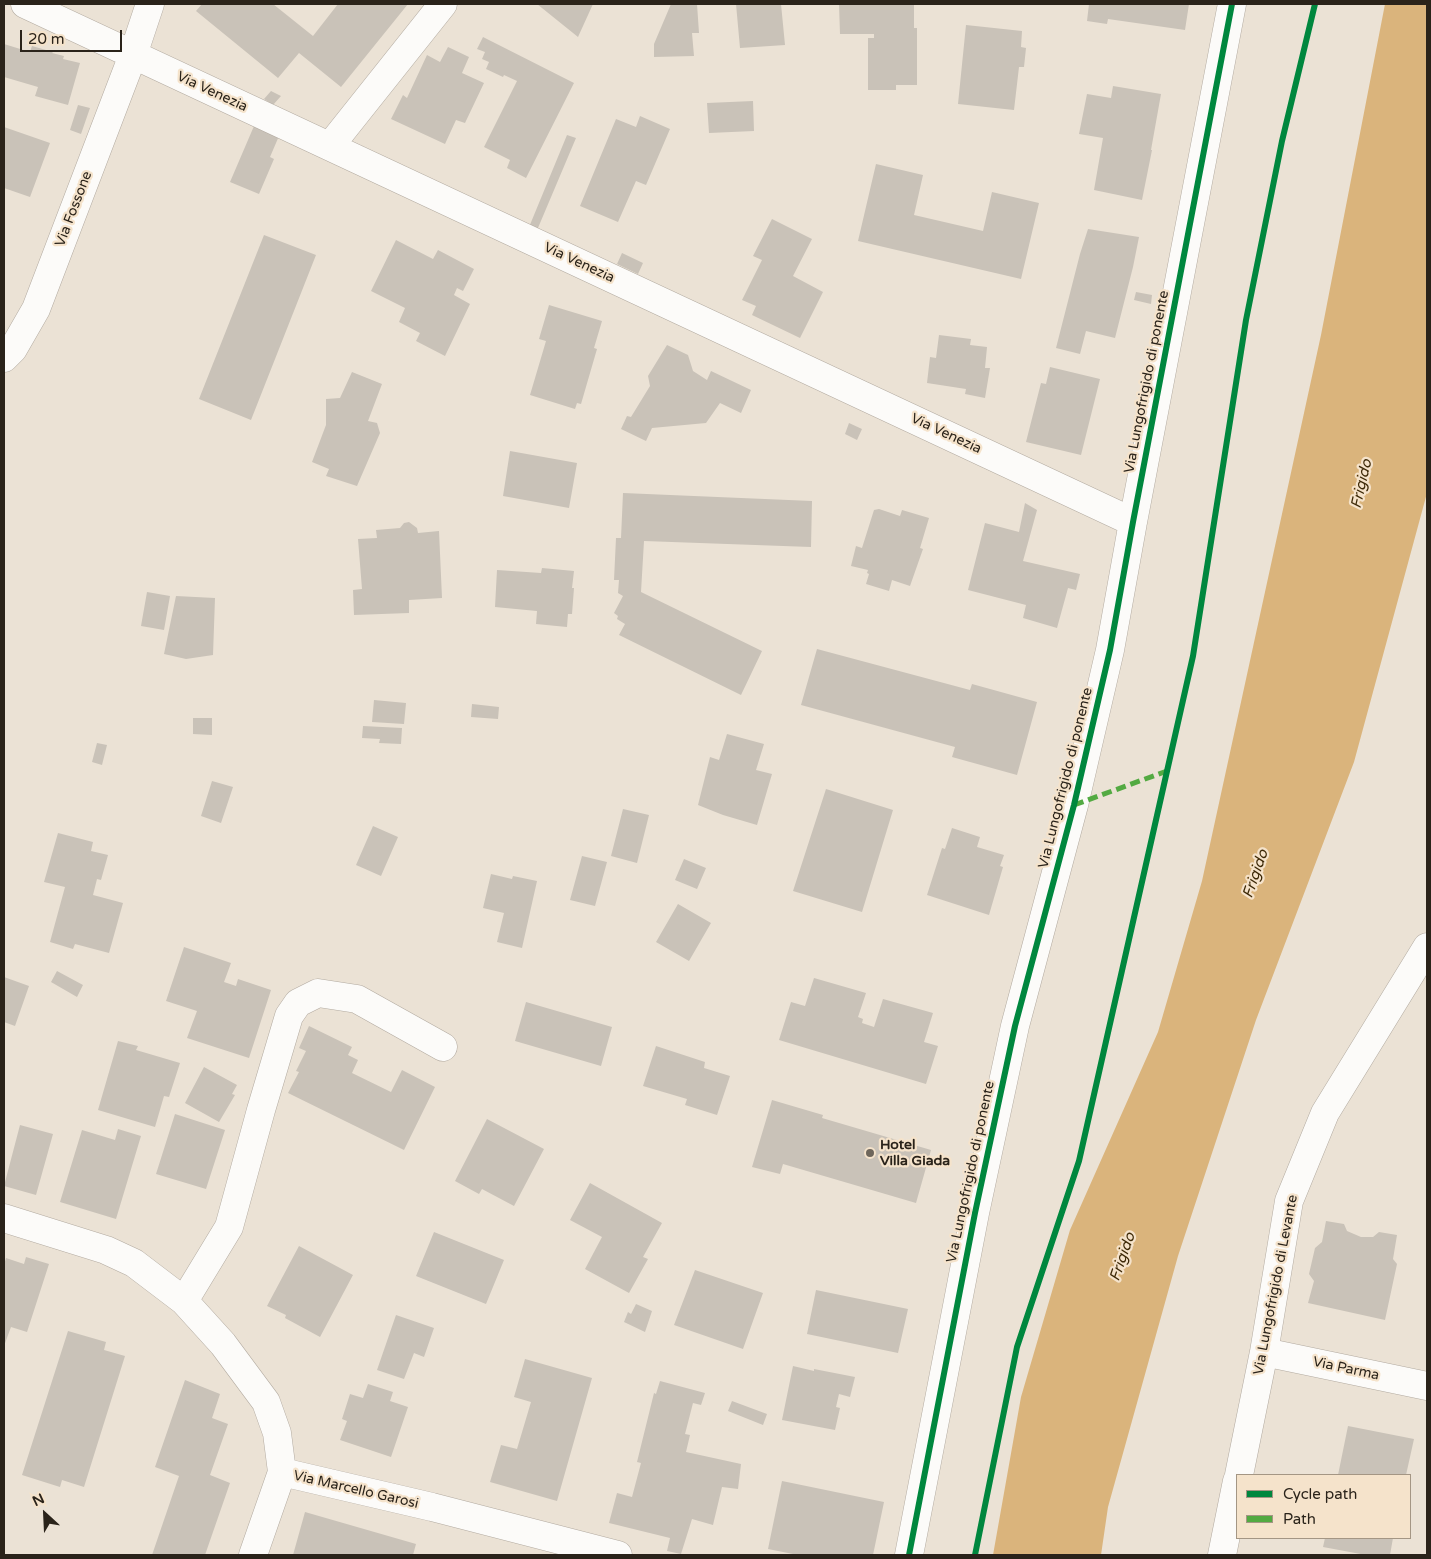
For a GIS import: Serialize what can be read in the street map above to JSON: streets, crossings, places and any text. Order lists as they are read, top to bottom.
{
  "streets": {
    "street": [
      "Via Venezia",
      "Via Fossone",
      "Via Lungofrigido di ponente",
      "Via Lungofrigido di Levante",
      "Via Parma",
      "Via Marcello Garosi"
    ]
  },
  "crossings": [
    ["Via Venezia", "Via Fossone"],
    ["Via Venezia", "Via Lungofrigido di ponente"],
    ["Via Lungofrigido di Levante", "Via Parma"]
  ],
  "water": ["Frigido"],
  "places": ["Hotel Villa Giada"],
  "legend": ["Cycle path", "Path"],
  "scale_bar": "20 m",
  "north": "top left"
}
